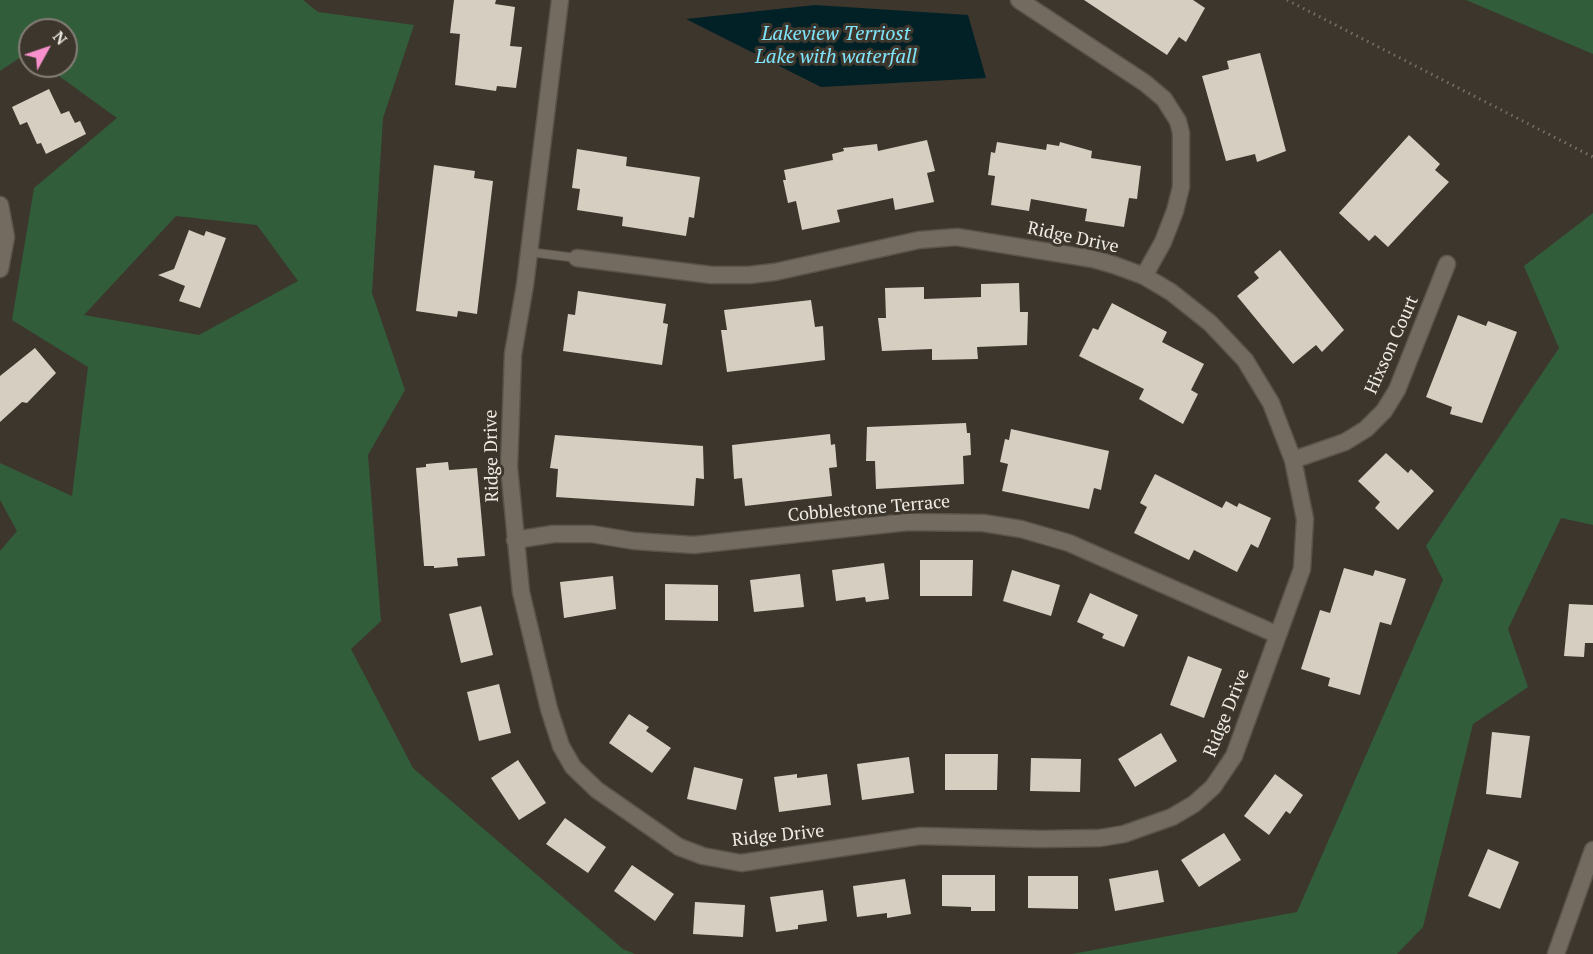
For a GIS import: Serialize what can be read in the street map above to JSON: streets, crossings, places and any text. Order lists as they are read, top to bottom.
{
  "streets": {
    "street": ["Ridge Drive", "Hixson Court", "Cobblestone Terrace"]
  },
  "crossings": [
    ["Ridge Drive", "Hixson Court"],
    ["Ridge Drive", "Cobblestone Terrace"]
  ],
  "water": ["Lakeview Terriost Lake with waterfall"],
  "north": "top right"
}
